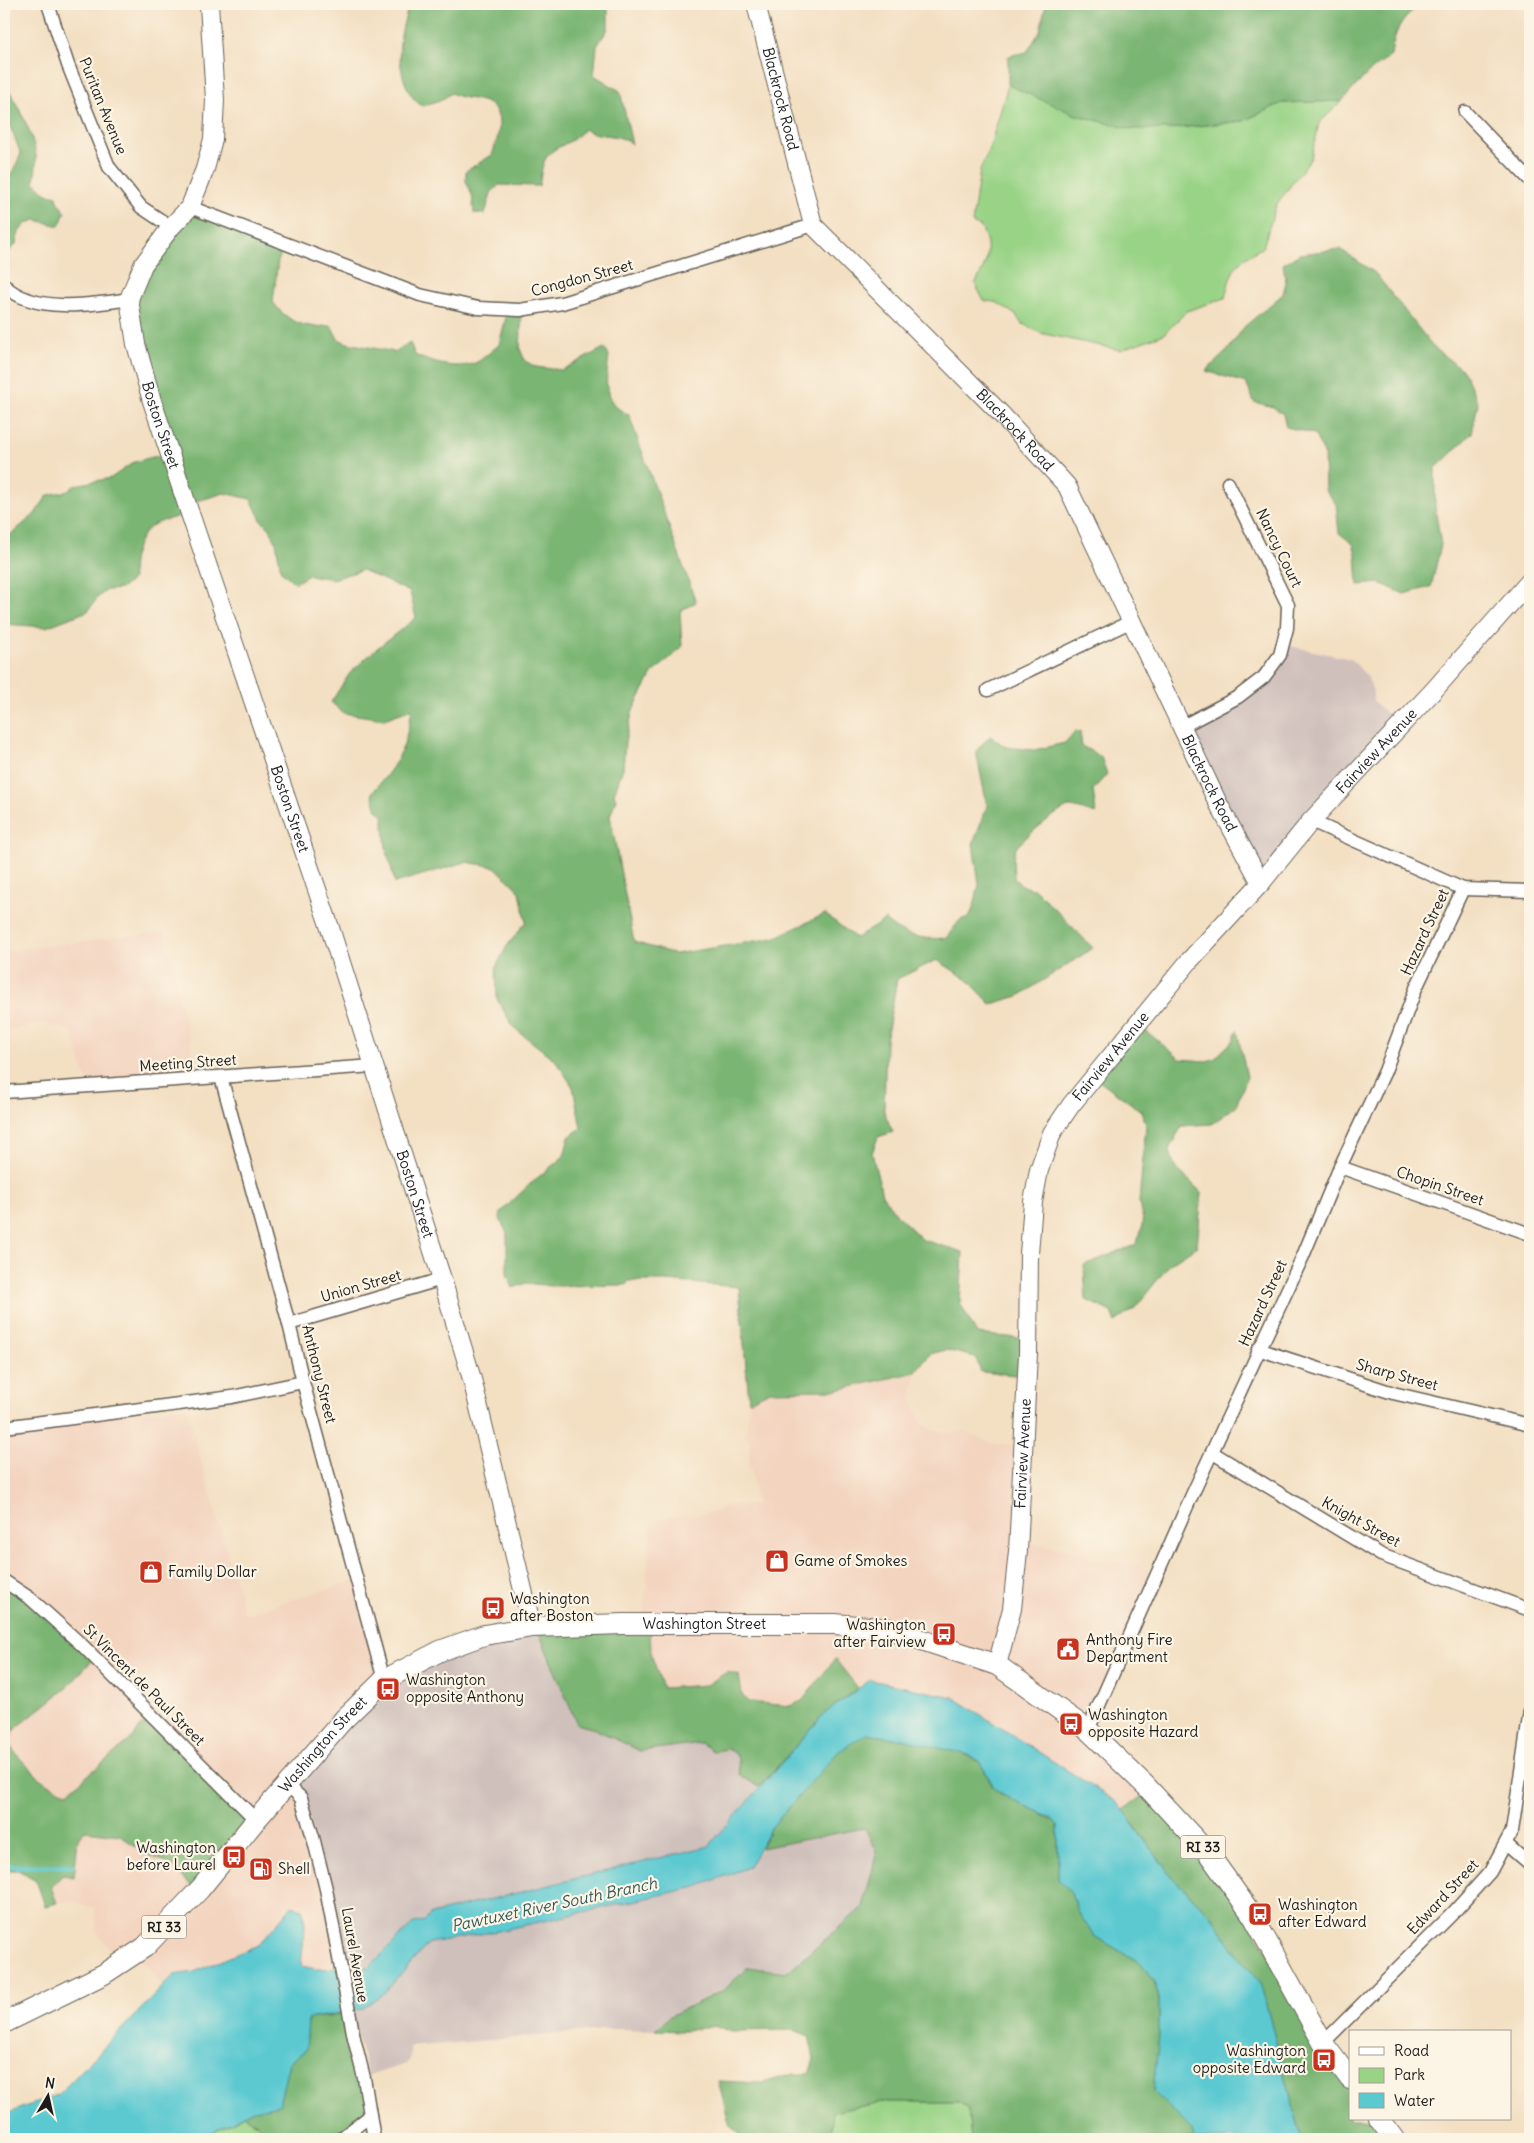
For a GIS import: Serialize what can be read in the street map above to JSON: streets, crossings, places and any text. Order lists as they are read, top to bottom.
{
  "streets": {
    "main road": ["Washington Street", "RI 33"],
    "street": [
      "Blackrock Road",
      "Puritan Avenue",
      "Congdon Street",
      "Boston Street",
      "Nancy Court",
      "Fairview Avenue",
      "Hazard Street",
      "Meeting Street",
      "Chopin Street",
      "Union Street",
      "Anthony Street",
      "Sharp Street",
      "Knight Street",
      "St Vincent de Paul Street",
      "Edward Street",
      "Laurel Avenue"
    ]
  },
  "crossings": [
    ["Blackrock Road", "Congdon Street"],
    ["Blackrock Road", "Nancy Court"],
    ["Blackrock Road", "Fairview Avenue"],
    ["Boston Street", "Meeting Street"],
    ["Boston Street", "Union Street"],
    ["Boston Street", "Washington Street"],
    ["Fairview Avenue", "Hazard Street"],
    ["Fairview Avenue", "Washington Street"],
    ["Hazard Street", "Chopin Street"],
    ["Hazard Street", "Sharp Street"],
    ["Hazard Street", "Knight Street"],
    ["Hazard Street", "Washington Street"],
    ["Meeting Street", "Anthony Street"],
    ["Union Street", "Anthony Street"],
    ["Anthony Street", "Washington Street"],
    ["Washington Street", "St Vincent de Paul Street"],
    ["Washington Street", "Edward Street"],
    ["Washington Street", "Laurel Avenue"]
  ],
  "water": ["Pawtuxet River South Branch"],
  "places": {
    "shop": ["Game of Smokes", "Family Dollar"],
    "bus stop": [
      "Washington after Boston",
      "Washington after Fairview",
      "Washington opposite Anthony",
      "Washington opposite Hazard",
      "Washington before Laurel",
      "Washington after Edward",
      "Washington opposite Edward"
    ],
    "public building": ["Anthony Fire Department"],
    "fuel station": ["Shell"]
  },
  "legend": ["Road", "Park", "Water"],
  "north": "top"
}
